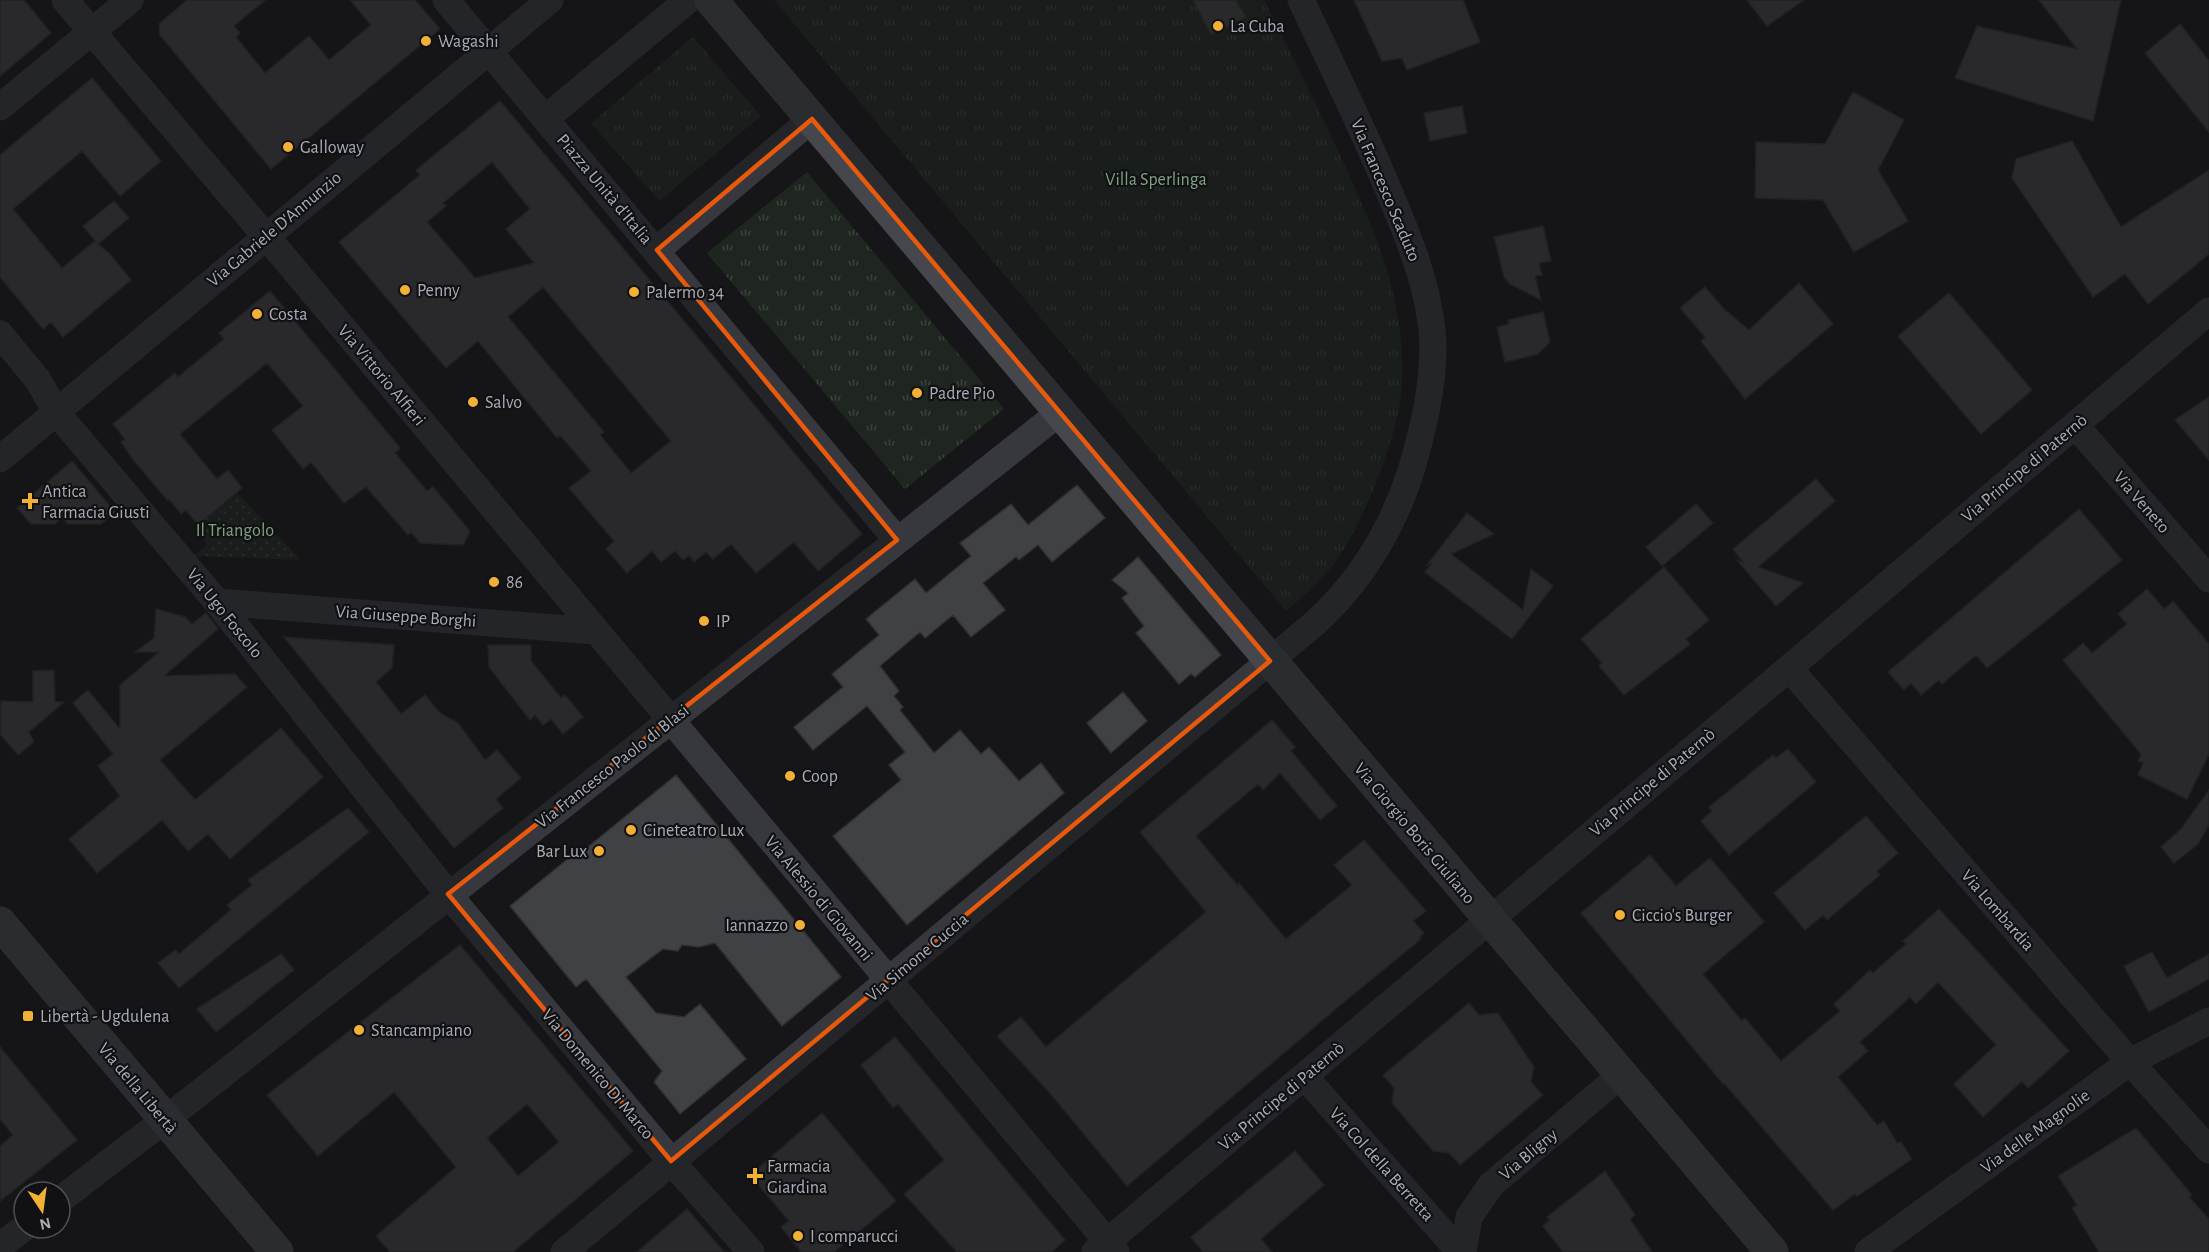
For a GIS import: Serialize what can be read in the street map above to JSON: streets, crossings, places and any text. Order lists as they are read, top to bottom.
{
  "streets": {
    "street": [
      "Piazza Unità d'Italia",
      "Via Francesco Scaduto",
      "Via Gabriele D'Annunzio",
      "Via Vittorio Alfieri",
      "Via Principe di Paternò",
      "Via Veneto",
      "Via Ugo Foscolo",
      "Via Giuseppe Borghi",
      "Via Francesco Paolo di Blasi",
      "Via Giorgio Boris Giuliano",
      "Via Alessio di Giovanni",
      "Via Lombardia",
      "Via Simone Cuccia",
      "Via Domenico Di Marco",
      "Via della Libertà",
      "Via delle Magnolie",
      "Via Bligny",
      "Via Col della Berretta"
    ]
  },
  "crossings": [
    ["Piazza Unità d'Italia", "Via Gabriele D'Annunzio"],
    ["Via Francesco Scaduto", "Via Giorgio Boris Giuliano"],
    ["Via Francesco Scaduto", "Via Simone Cuccia"],
    ["Via Gabriele D'Annunzio", "Via Vittorio Alfieri"],
    ["Via Gabriele D'Annunzio", "Via Ugo Foscolo"],
    ["Via Vittorio Alfieri", "Via Giuseppe Borghi"],
    ["Via Vittorio Alfieri", "Via Francesco Paolo di Blasi"],
    ["Via Vittorio Alfieri", "Via Alessio di Giovanni"],
    ["Via Principe di Paternò", "Via Veneto"],
    ["Via Principe di Paternò", "Via Giorgio Boris Giuliano"],
    ["Via Principe di Paternò", "Via Alessio di Giovanni"],
    ["Via Principe di Paternò", "Via Lombardia"],
    ["Via Principe di Paternò", "Via Col della Berretta"],
    ["Via Ugo Foscolo", "Via Giuseppe Borghi"],
    ["Via Ugo Foscolo", "Via Francesco Paolo di Blasi"],
    ["Via Ugo Foscolo", "Via Domenico Di Marco"],
    ["Via Francesco Paolo di Blasi", "Via Giorgio Boris Giuliano"],
    ["Via Francesco Paolo di Blasi", "Via Alessio di Giovanni"],
    ["Via Francesco Paolo di Blasi", "Via Domenico Di Marco"],
    ["Via Francesco Paolo di Blasi", "Via della Libertà"],
    ["Via Giorgio Boris Giuliano", "Via Simone Cuccia"],
    ["Via Giorgio Boris Giuliano", "Via Bligny"],
    ["Via Alessio di Giovanni", "Via Simone Cuccia"],
    ["Via Lombardia", "Via delle Magnolie"],
    ["Via Simone Cuccia", "Via Domenico Di Marco"],
    ["Via Bligny", "Via Col della Berretta"]
  ],
  "parks": ["Villa Sperlinga", "Il Triangolo"],
  "places": {
    "other": [
      "La Cuba",
      "Wagashi",
      "Galloway",
      "Penny",
      "Palermo 34",
      "Costa",
      "Padre Pio",
      "Salvo",
      "86",
      "IP",
      "Coop",
      "Cineteatro Lux",
      "Bar Lux",
      "Ciccio's Burger",
      "Iannazzo",
      "Stancampiano",
      "I comparucci"
    ],
    "health": ["Antica Farmacia Giusti", "Farmacia Giardina"],
    "transit": ["Libertà - Ugdulena"]
  },
  "north": "bottom"
}
